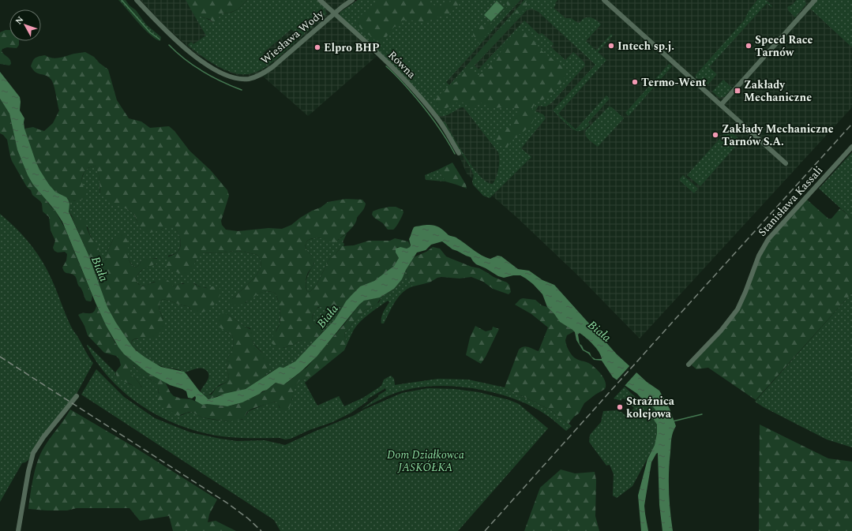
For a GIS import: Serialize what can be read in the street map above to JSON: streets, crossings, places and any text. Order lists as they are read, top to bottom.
{
  "streets": {
    "street": ["Wiesława Wody", "Równa", "Stanisława Kassali"]
  },
  "crossings": [
    ["Wiesława Wody", "Równa"]
  ],
  "water": ["Biała"],
  "parks": ["Dom Działkowca JASKÓŁKA"],
  "places": {
    "other": [
      "Intech sp.j.",
      "Speed Race Tarnów",
      "Elpro BHP",
      "Termo-Went",
      "Zakłady Mechaniczne Tarnów S.A.",
      "Strażnica kolejowa"
    ],
    "transit": ["Zakłady Mechaniczne"]
  },
  "north": "top left"
}
